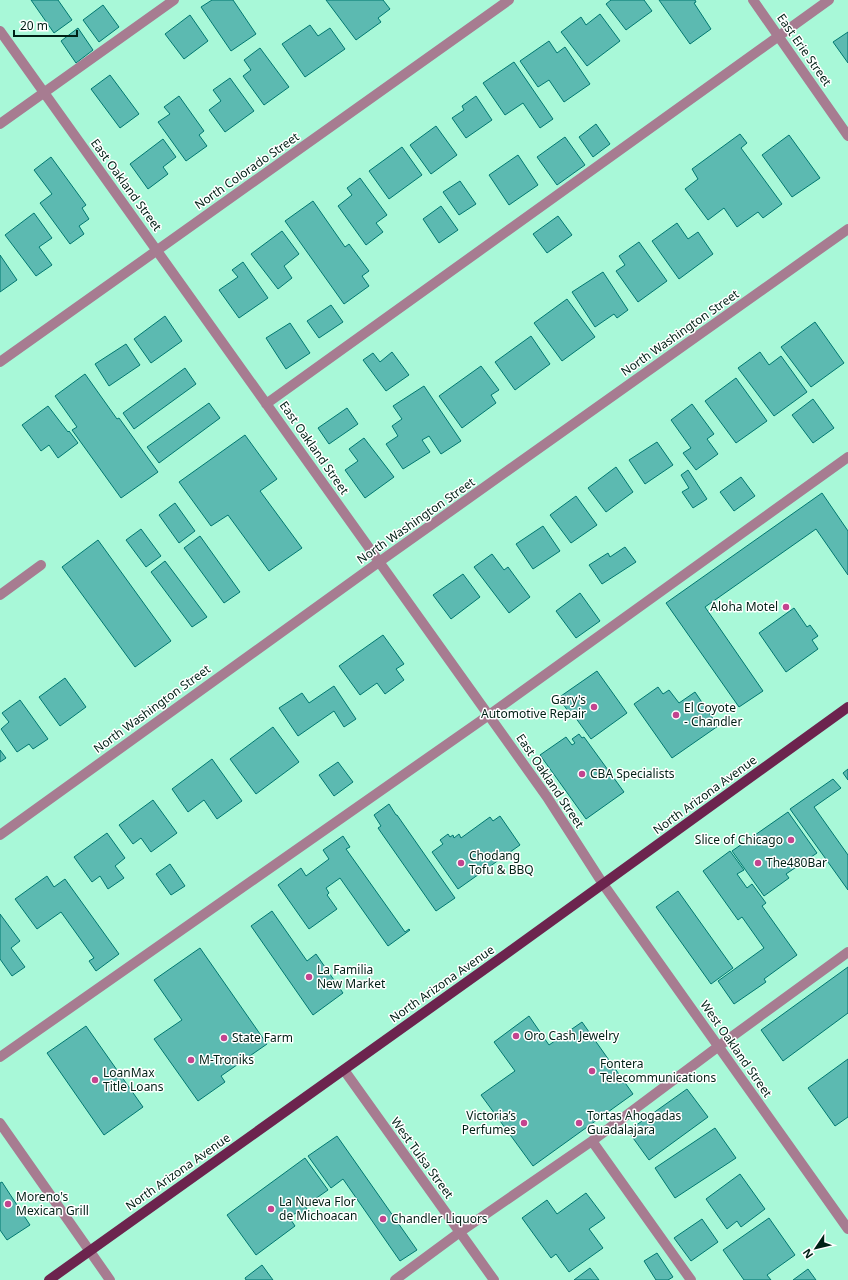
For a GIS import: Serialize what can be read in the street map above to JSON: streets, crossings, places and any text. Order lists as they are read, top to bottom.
{
  "streets": {
    "main road": ["North Arizona Avenue"],
    "street": [
      "East Erie Street",
      "North Colorado Street",
      "East Oakland Street",
      "North Washington Street",
      "West Oakland Street",
      "West Tulsa Street"
    ]
  },
  "crossings": [
    ["North Colorado Street", "East Oakland Street"],
    ["East Oakland Street", "North Washington Street"],
    ["East Oakland Street", "North Arizona Avenue"],
    ["East Oakland Street", "West Oakland Street"],
    ["North Arizona Avenue", "West Oakland Street"],
    ["North Arizona Avenue", "West Tulsa Street"]
  ],
  "places": [
    "Aloha Motel",
    "Gary's Automotive Repair",
    "El Coyote - Chandler",
    "CBA Specialists",
    "Slice of Chicago",
    "Chodang Tofu & BBQ",
    "The480Bar",
    "La Familia New Market",
    "Oro Cash Jewelry",
    "State Farm",
    "M-Troniks",
    "Fontera Telecommunications",
    "LoanMax Title Loans",
    "Victoria’s Perfumes",
    "Tortas Ahogadas Guadalajara",
    "Moreno's Mexican Grill",
    "La Nueva Flor de Michoacan",
    "Chandler Liquors"
  ],
  "scale_bar": "20 m",
  "north": "bottom left"
}
